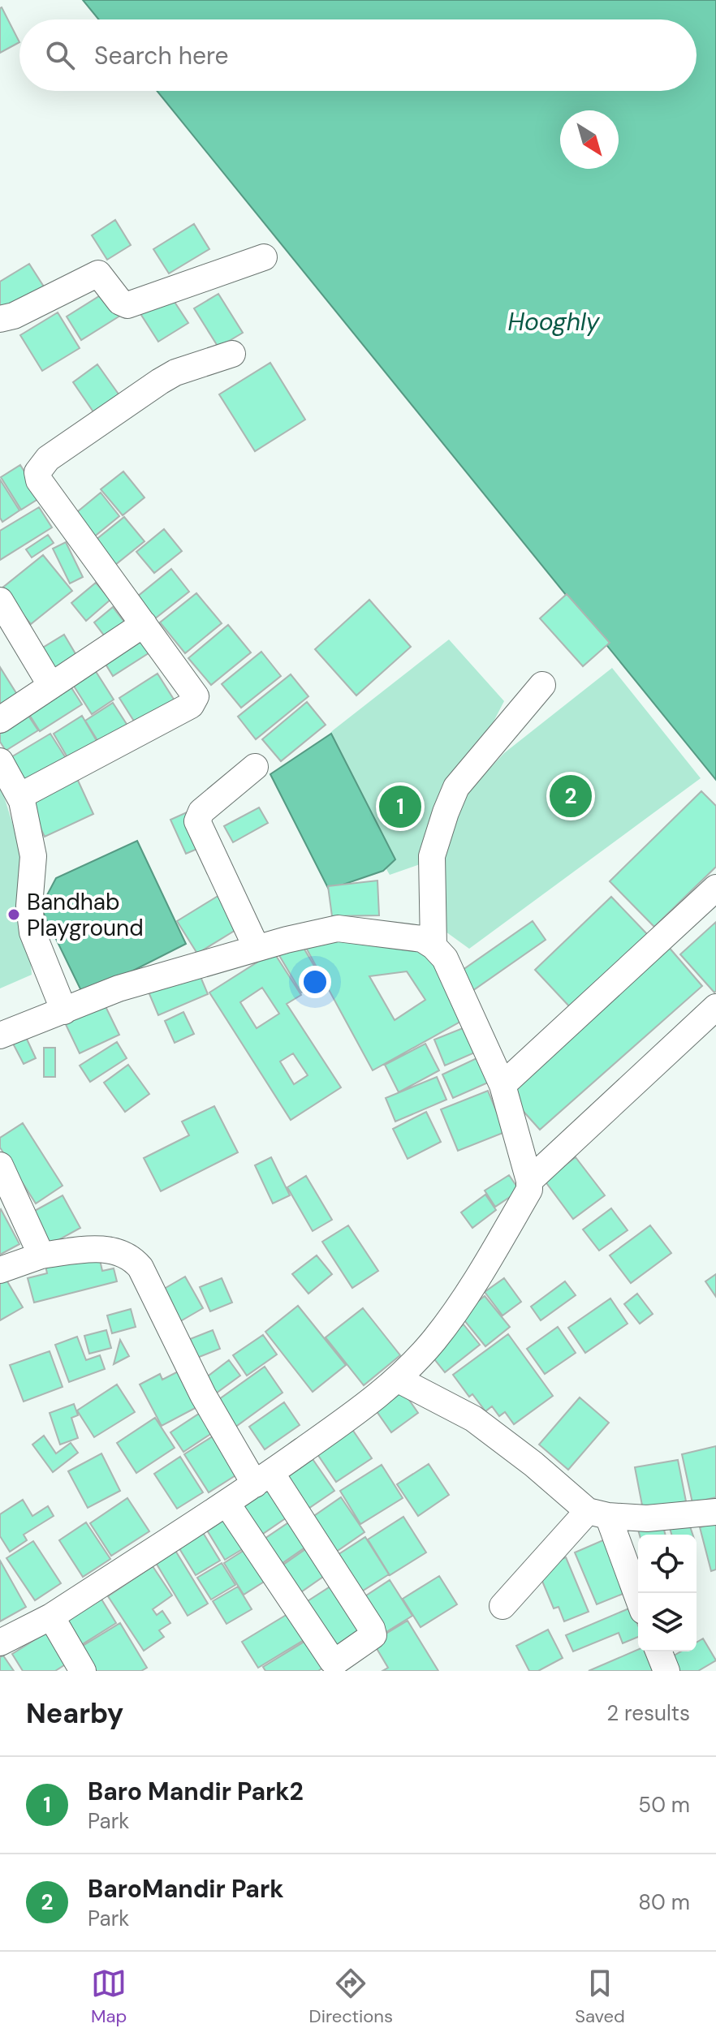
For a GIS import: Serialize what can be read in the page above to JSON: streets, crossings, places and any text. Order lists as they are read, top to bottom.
{
  "water": ["Hooghly"],
  "places": ["Bandhab Playground"],
  "north": "bottom right",
  "page": {
    "search": "Search here",
    "pins": ["2", "1"],
    "heading": ["Nearby", "2 results"],
    "list": [
      {
        "mark": "1",
        "name": "Baro Mandir Park2",
        "note": "Park",
        "value": "50 m"
      },
      {
        "mark": "2",
        "name": "BaroMandir Park",
        "note": "Park",
        "value": "80 m"
      }
    ],
    "nav": ["Map", "Directions", "Saved"]
  }
}
